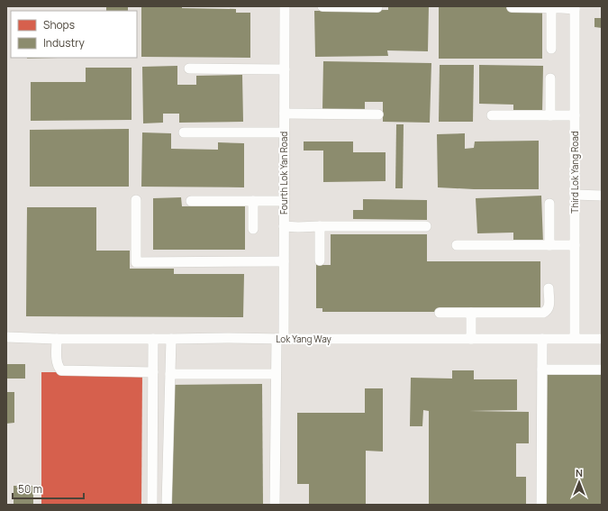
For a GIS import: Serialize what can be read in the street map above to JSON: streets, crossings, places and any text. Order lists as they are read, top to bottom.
{
  "streets": {
    "street": ["Third Lok Yang Road", "Fourth Lok Yan Road", "Lok Yang Way"]
  },
  "crossings": [
    ["Third Lok Yang Road", "Lok Yang Way"],
    ["Fourth Lok Yan Road", "Lok Yang Way"]
  ],
  "legend": ["Shops", "Industry"],
  "scale_bar": "50 m",
  "north": "top"
}
